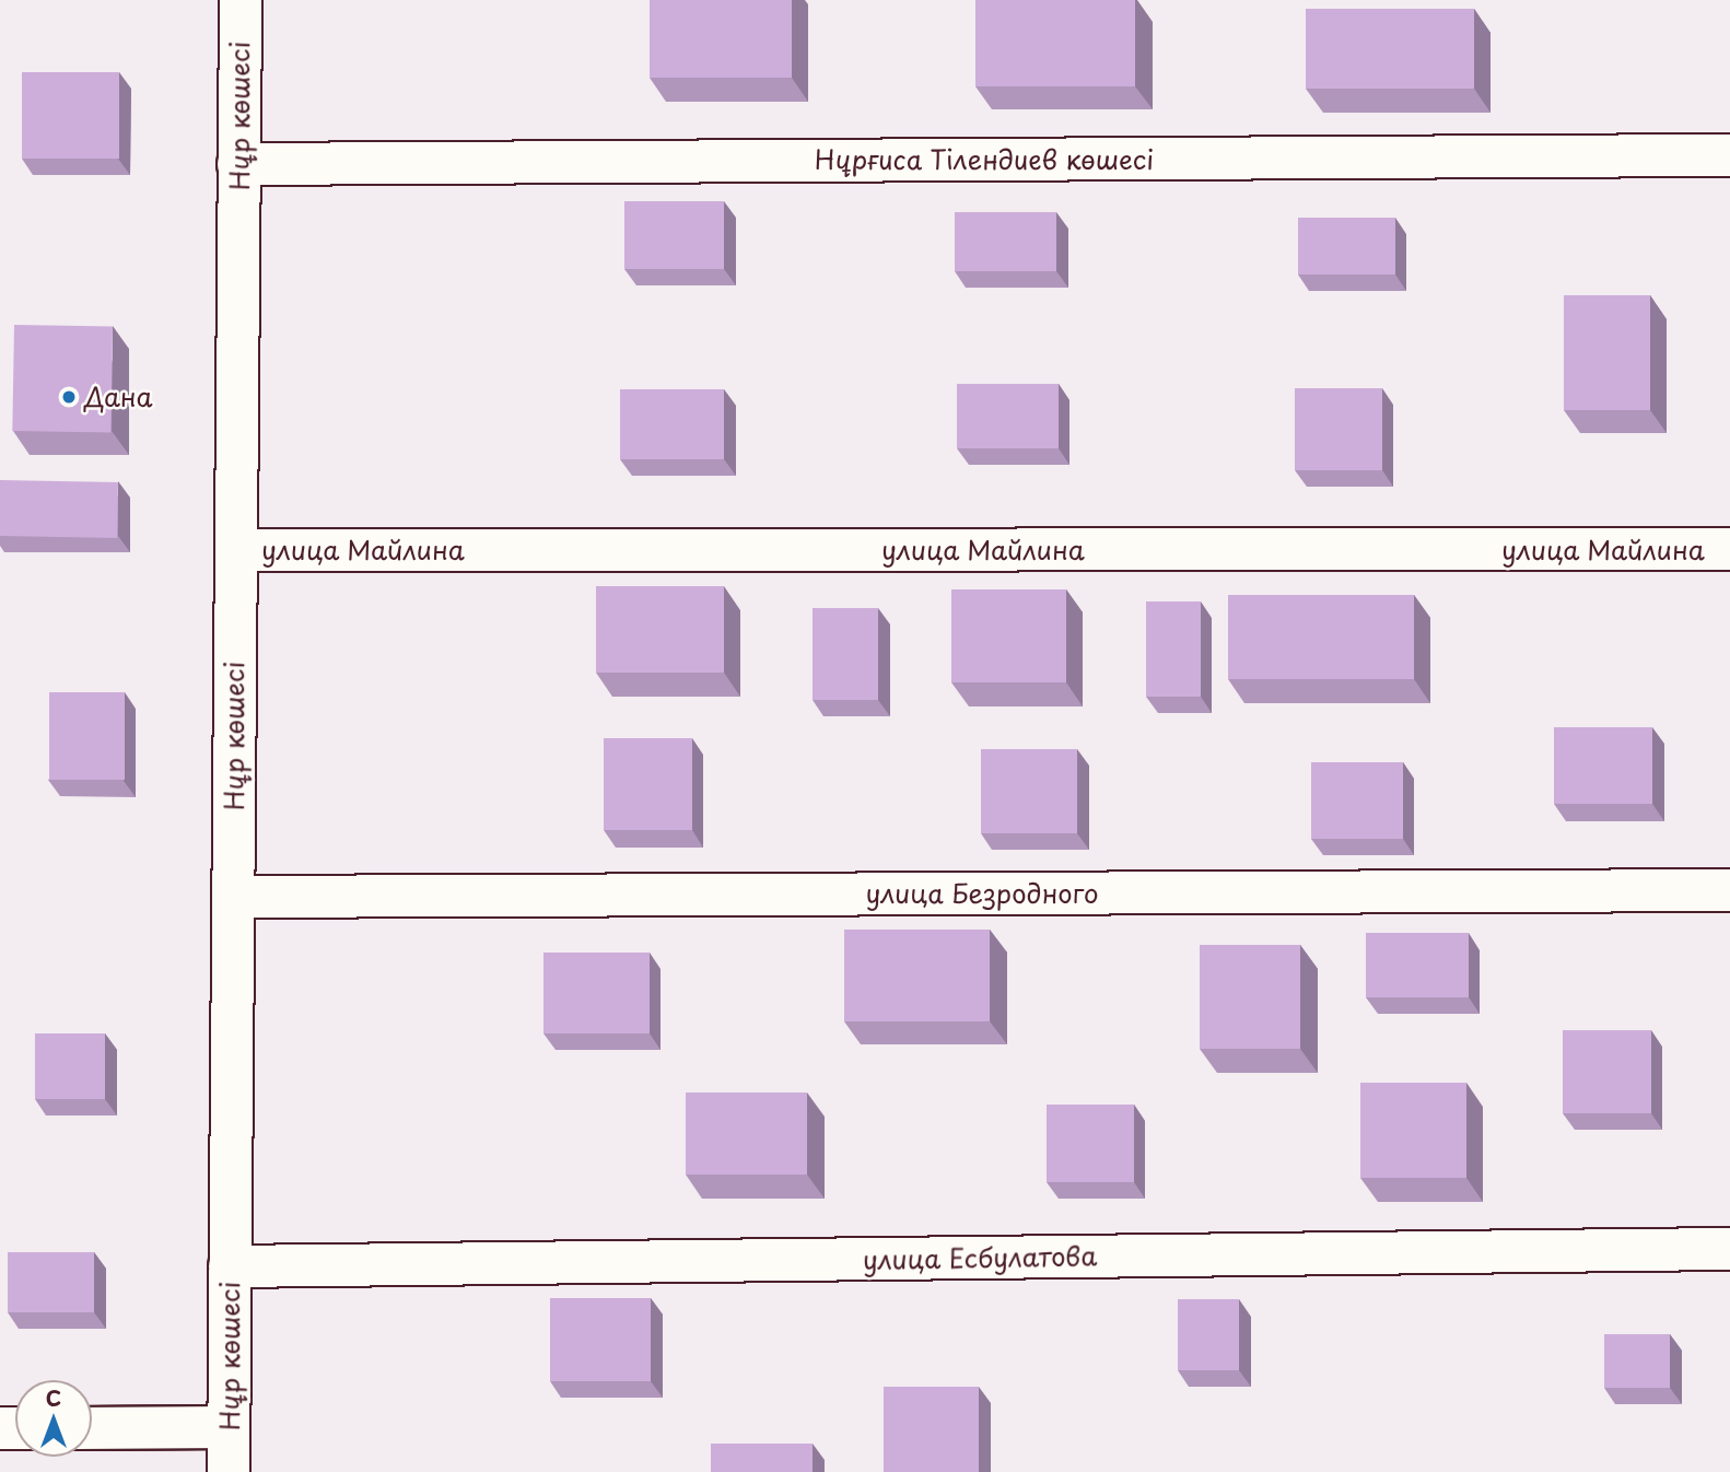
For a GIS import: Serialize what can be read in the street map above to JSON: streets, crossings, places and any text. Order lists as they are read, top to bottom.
{
  "streets": {
    "street": [
      "Нұр көшесі",
      "Нұрғиса Тілендиев көшесі",
      "улица Майлина",
      "улица Безродного",
      "улица Есбулатова"
    ]
  },
  "crossings": [
    ["Нұр көшесі", "Нұрғиса Тілендиев көшесі"],
    ["Нұр көшесі", "улица Майлина"],
    ["Нұр көшесі", "улица Безродного"],
    ["Нұр көшесі", "улица Есбулатова"]
  ],
  "places": ["Дана"],
  "north": "top"
}
